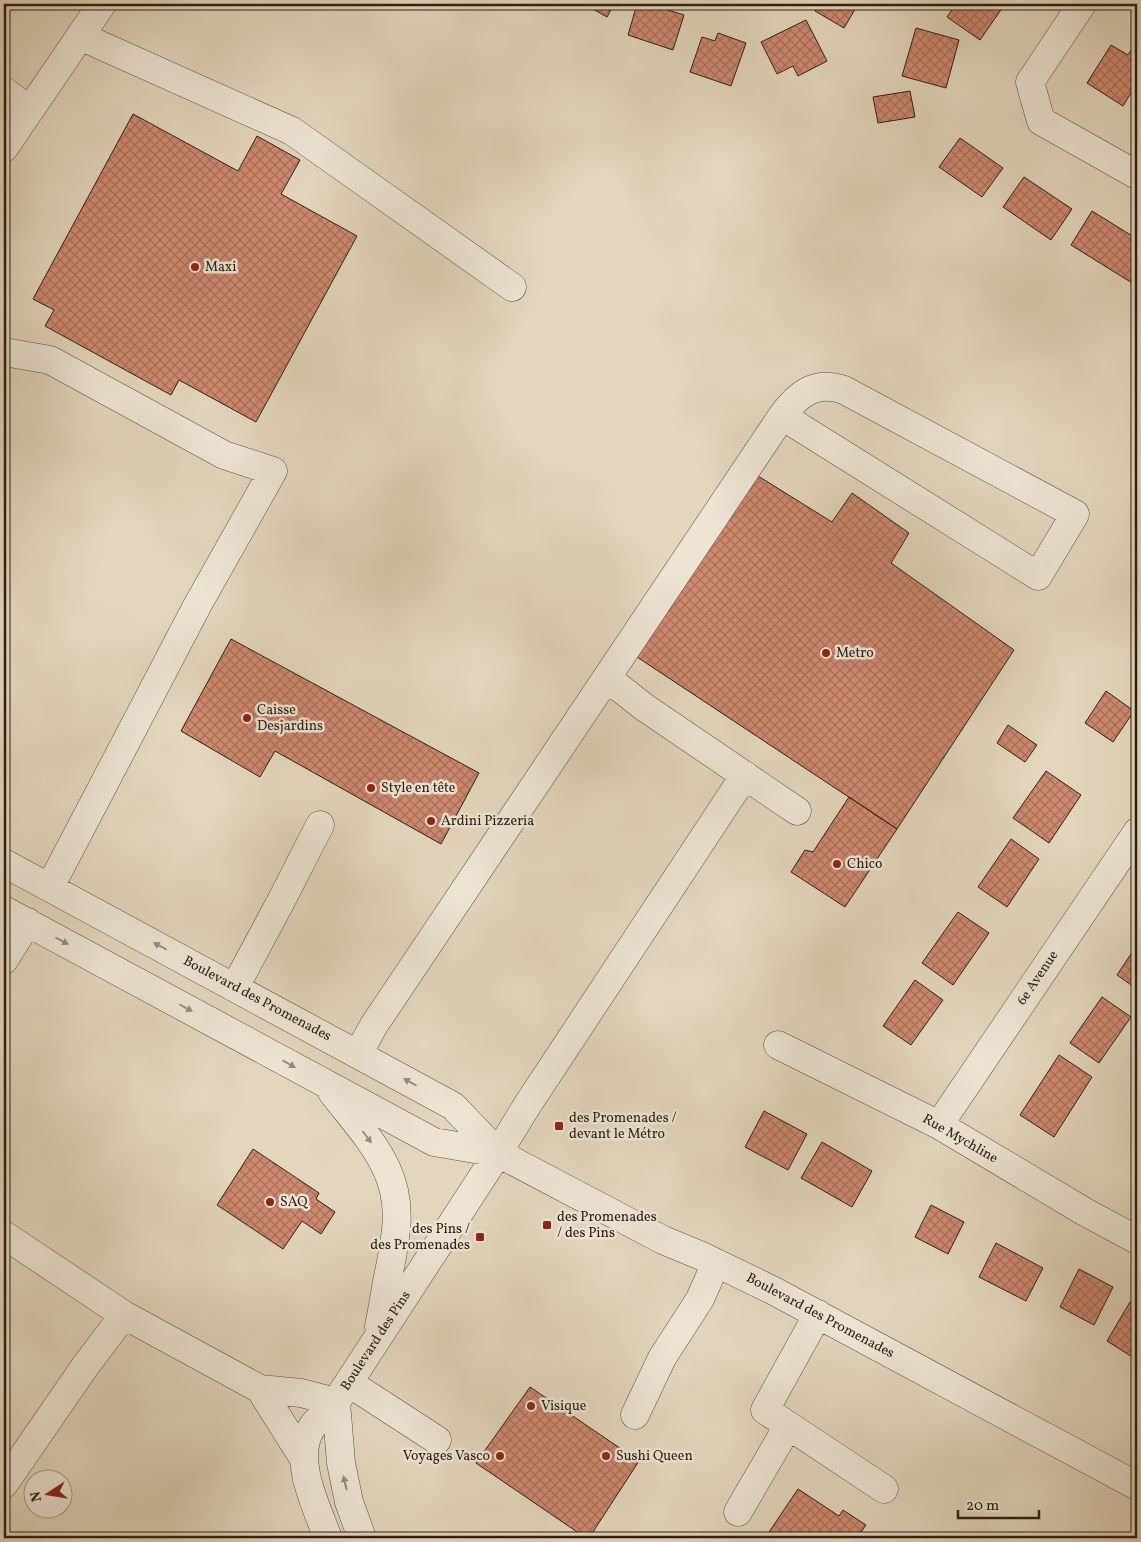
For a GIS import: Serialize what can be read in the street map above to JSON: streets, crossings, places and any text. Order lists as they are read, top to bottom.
{
  "streets": {
    "street": [
      "6e Avenue",
      "Boulevard des Promenades",
      "Rue Mychline",
      "Boulevard des Pins"
    ]
  },
  "crossings": [
    ["6e Avenue", "Rue Mychline"],
    ["Boulevard des Promenades", "Boulevard des Pins"]
  ],
  "places": {
    "other": [
      "Maxi",
      "Metro",
      "Caisse Desjardins",
      "Style en tête",
      "Ardini Pizzeria",
      "Chico",
      "SAQ",
      "Visique",
      "Voyages Vasco",
      "Sushi Queen"
    ],
    "transit": ["des Promenades / devant le Métro", "des Promenades / des Pins", "des Pins / des Promenades"]
  },
  "scale_bar": "20 m",
  "north": "left"
}
